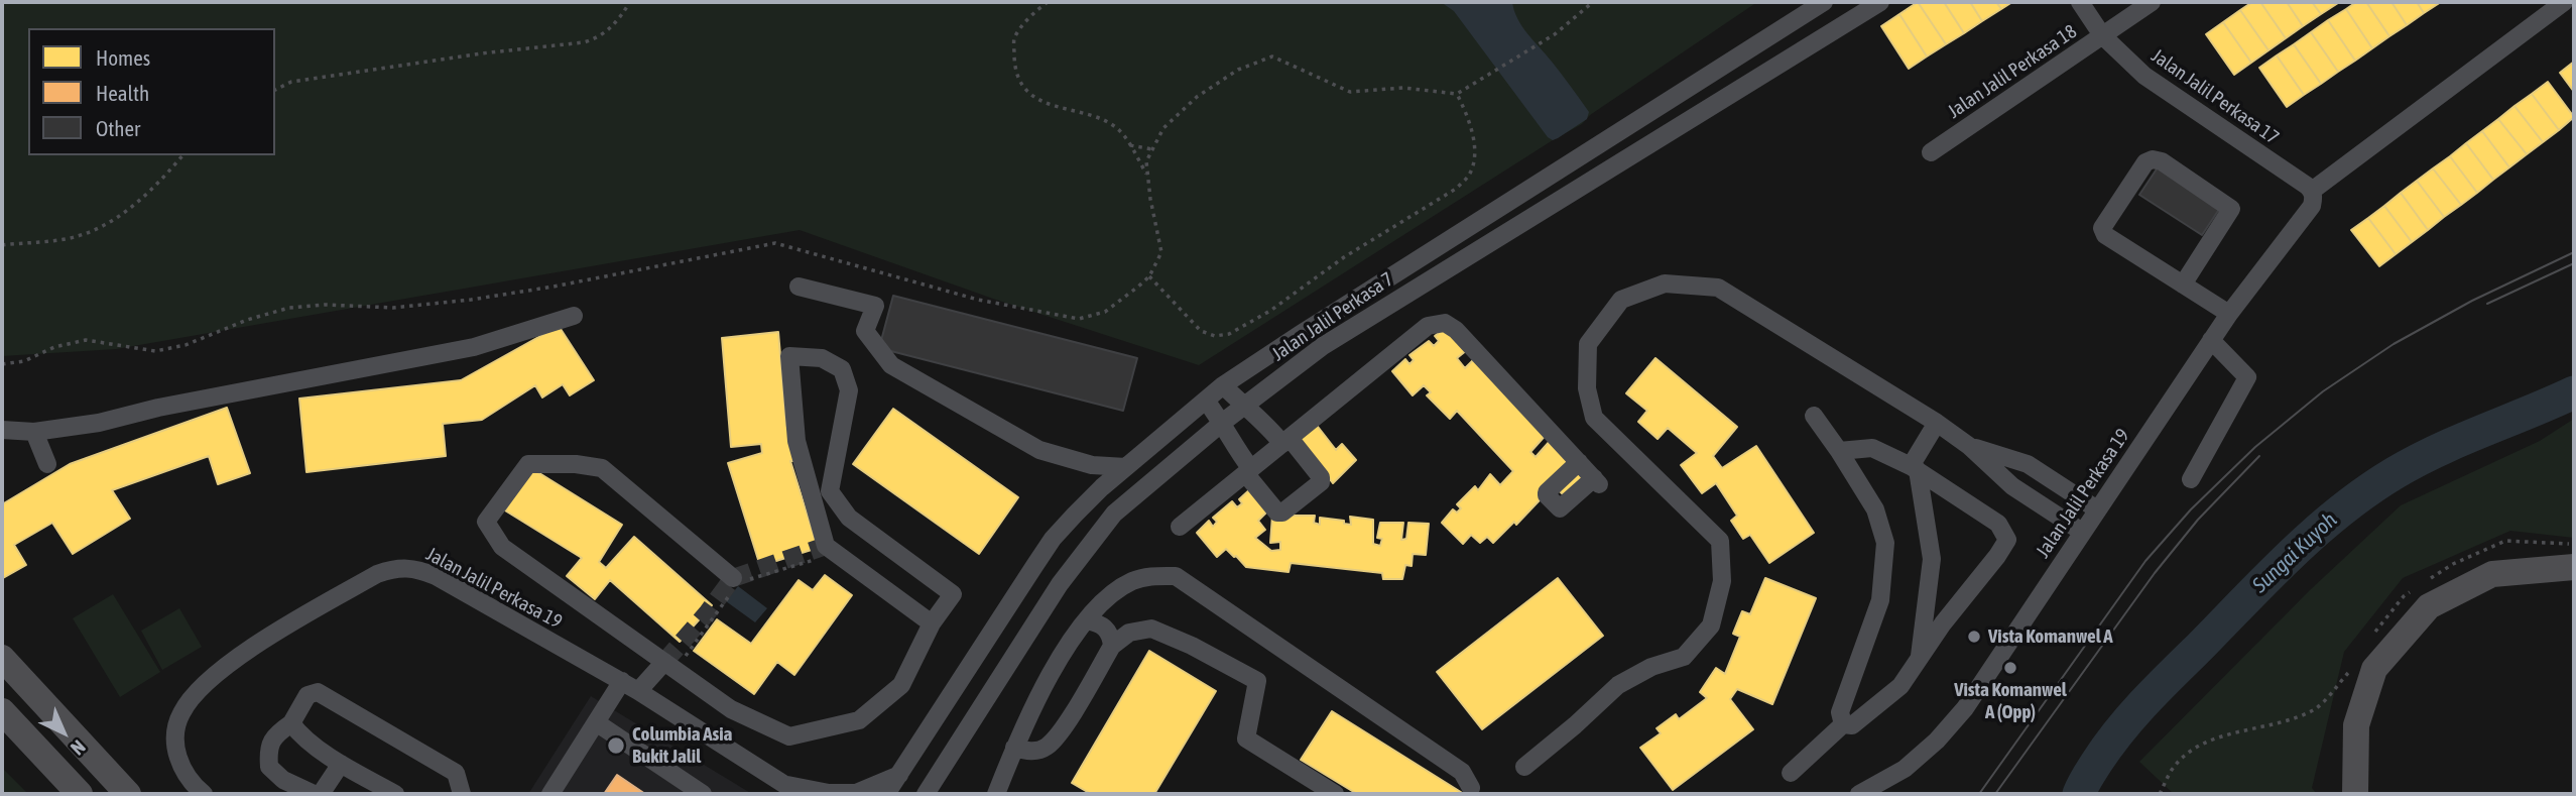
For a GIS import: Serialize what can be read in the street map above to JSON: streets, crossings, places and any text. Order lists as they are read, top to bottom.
{
  "streets": {
    "street": [
      "Jalan Jalil Perkasa 18",
      "Jalan Jalil Perkasa 17",
      "Jalan Jalil Perkasa 7",
      "Jalan Jalil Perkasa 19"
    ]
  },
  "crossings": [
    ["Jalan Jalil Perkasa 18", "Jalan Jalil Perkasa 17"],
    ["Jalan Jalil Perkasa 17", "Jalan Jalil Perkasa 19"]
  ],
  "water": ["Sungai Kuyoh"],
  "places": ["Vista Komanwel A", "Vista Komanwel A (Opp)", "Columbia Asia Bukit Jalil"],
  "legend": ["Homes", "Health", "Other"],
  "north": "bottom right"
}
